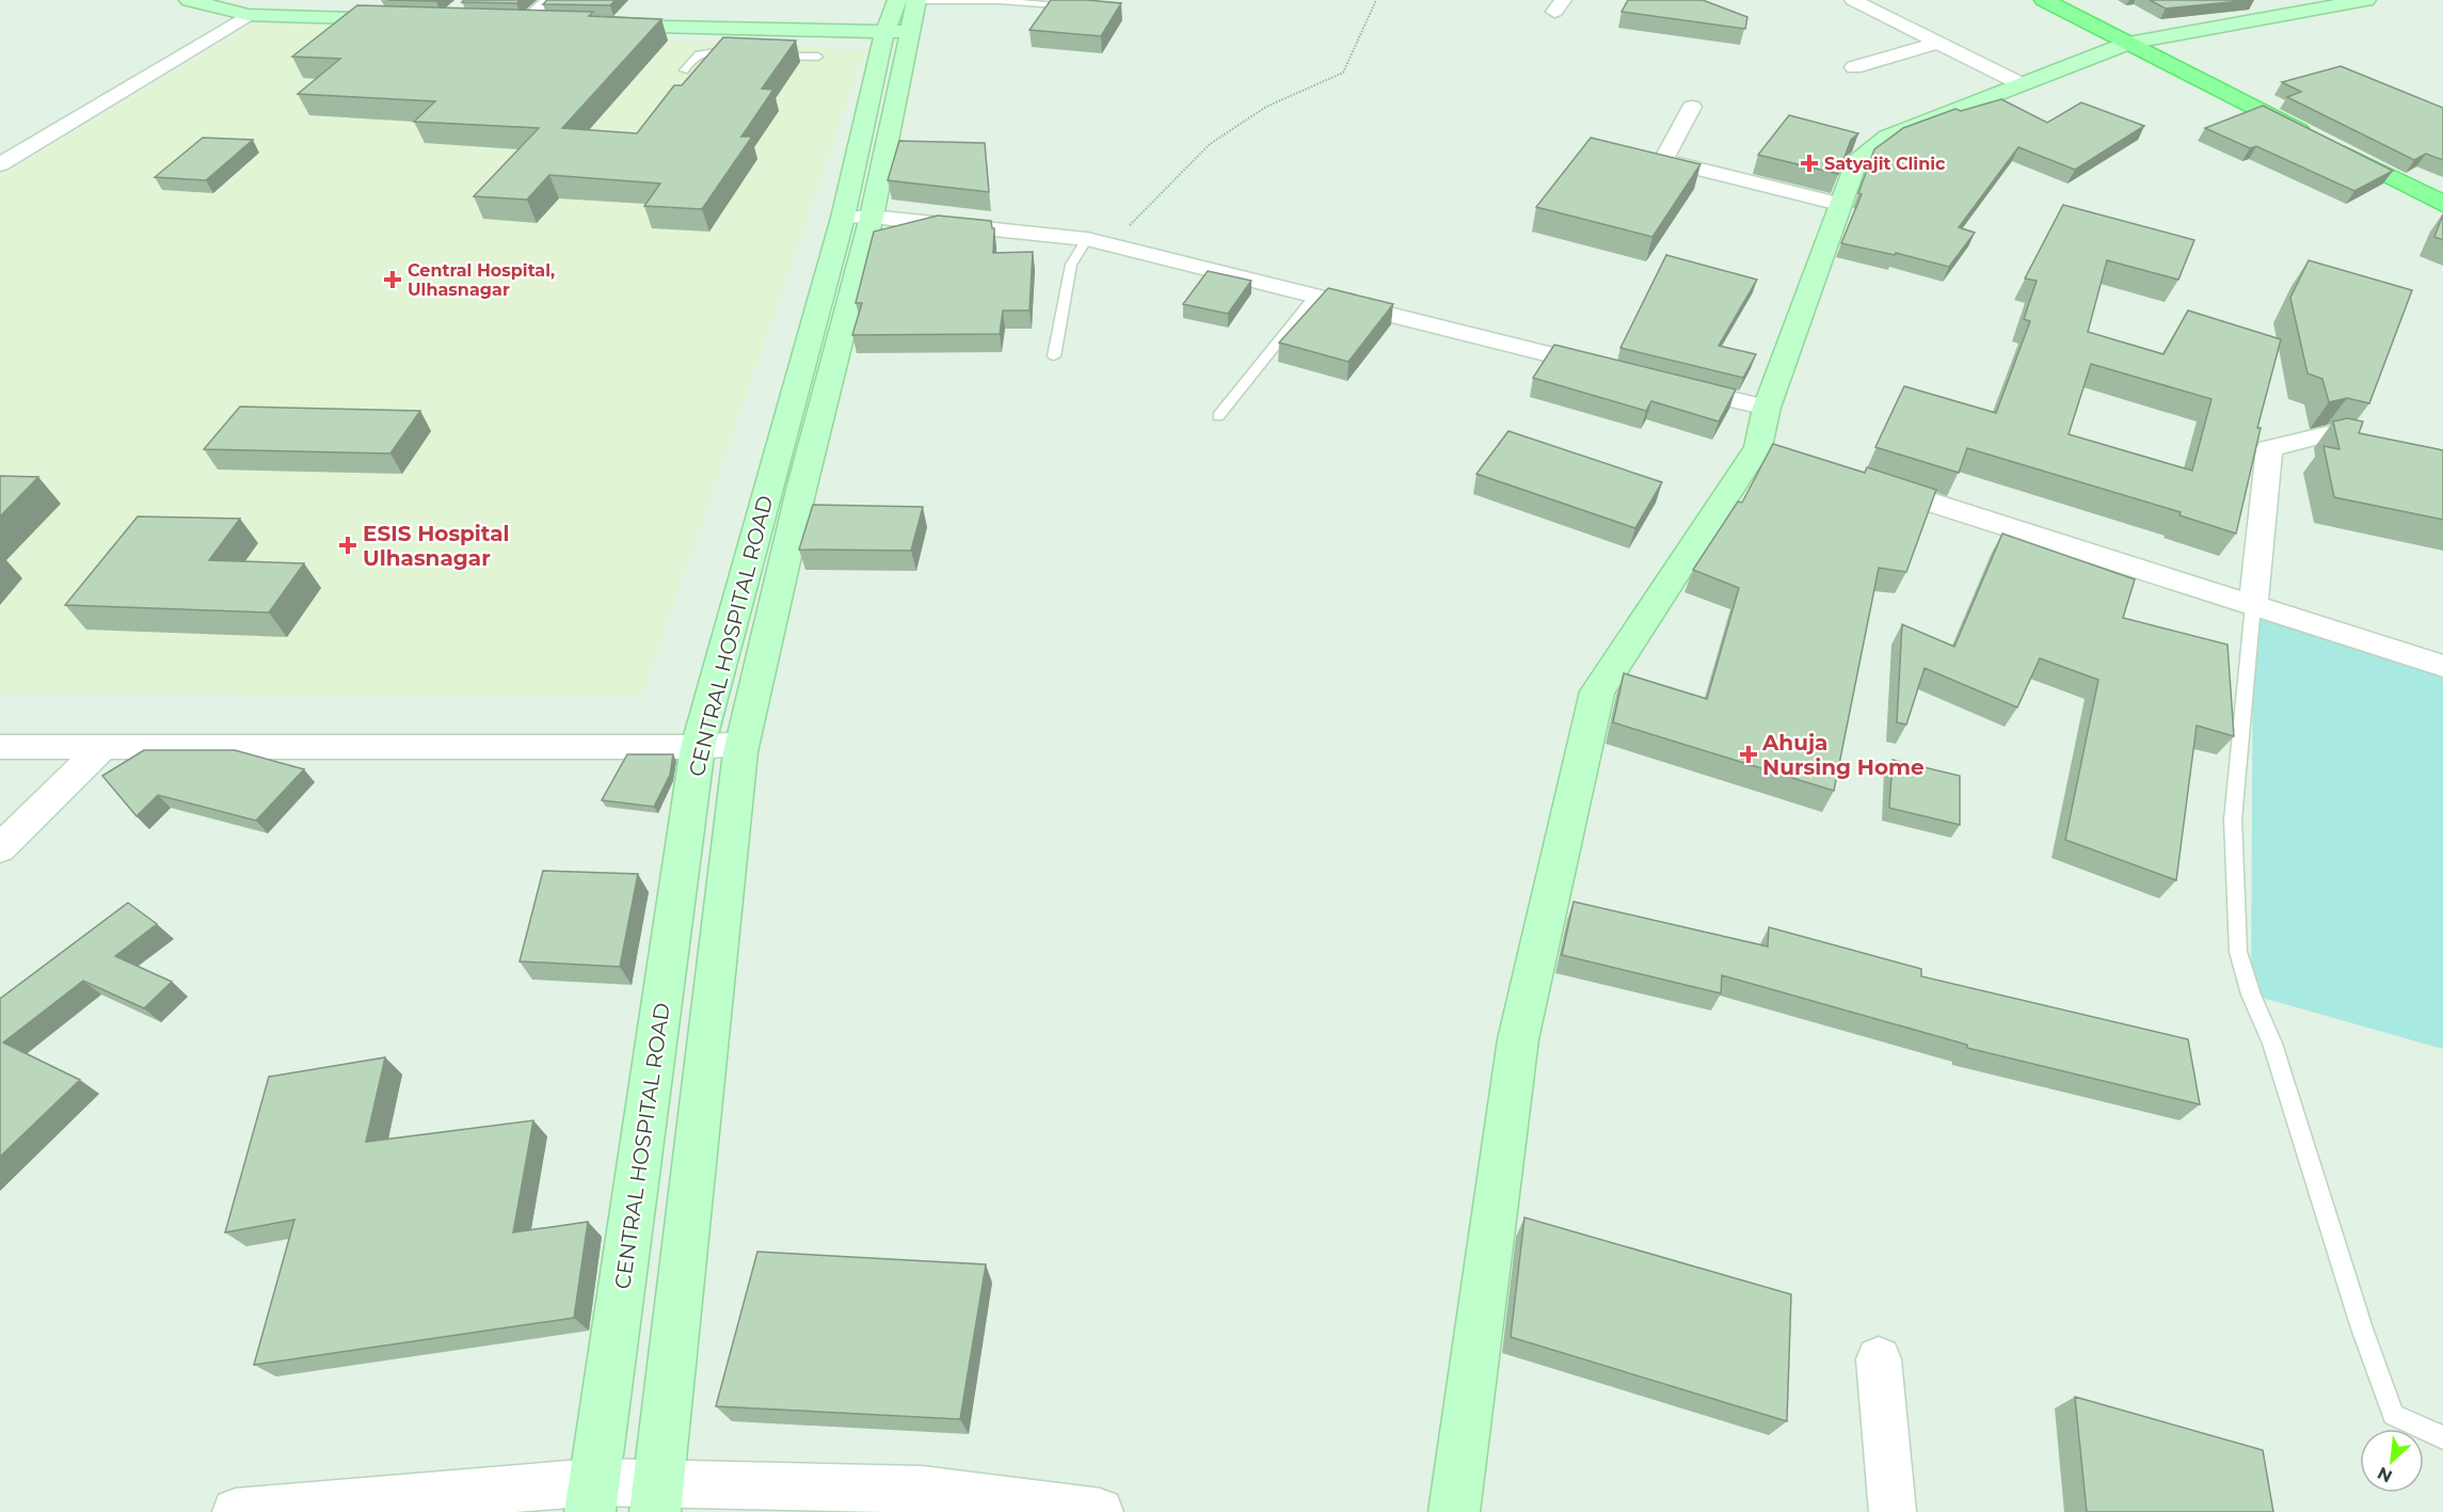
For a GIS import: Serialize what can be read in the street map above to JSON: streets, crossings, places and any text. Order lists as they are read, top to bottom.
{
  "streets": {
    "street": ["CENTRAL HOSPITAL ROAD"]
  },
  "places": {
    "health": [
      "Satyajit Clinic",
      "Central Hospital, Ulhasnagar",
      "ESIS Hospital Ulhasnagar",
      "Ahuja Nursing Home"
    ]
  },
  "north": "bottom left"
}
